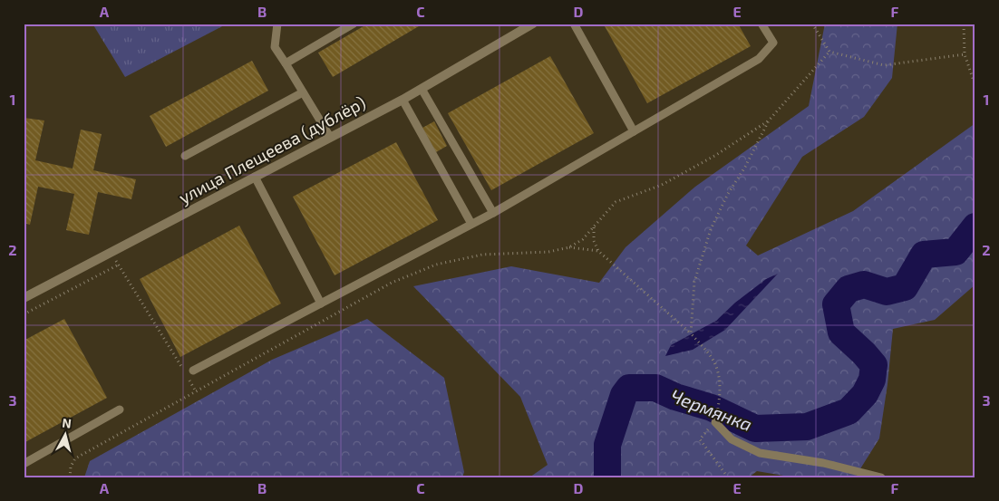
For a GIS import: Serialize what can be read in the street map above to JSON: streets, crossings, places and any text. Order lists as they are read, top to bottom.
{
  "streets": {
    "street": ["улица Плещеева (дублёр)"]
  },
  "water": ["Чермянка"],
  "north": "top",
  "grid": {
    "columns": [
      "A",
      "B",
      "C",
      "D",
      "E",
      "F"
    ],
    "rows": ["1", "2", "3"]
  }
}
